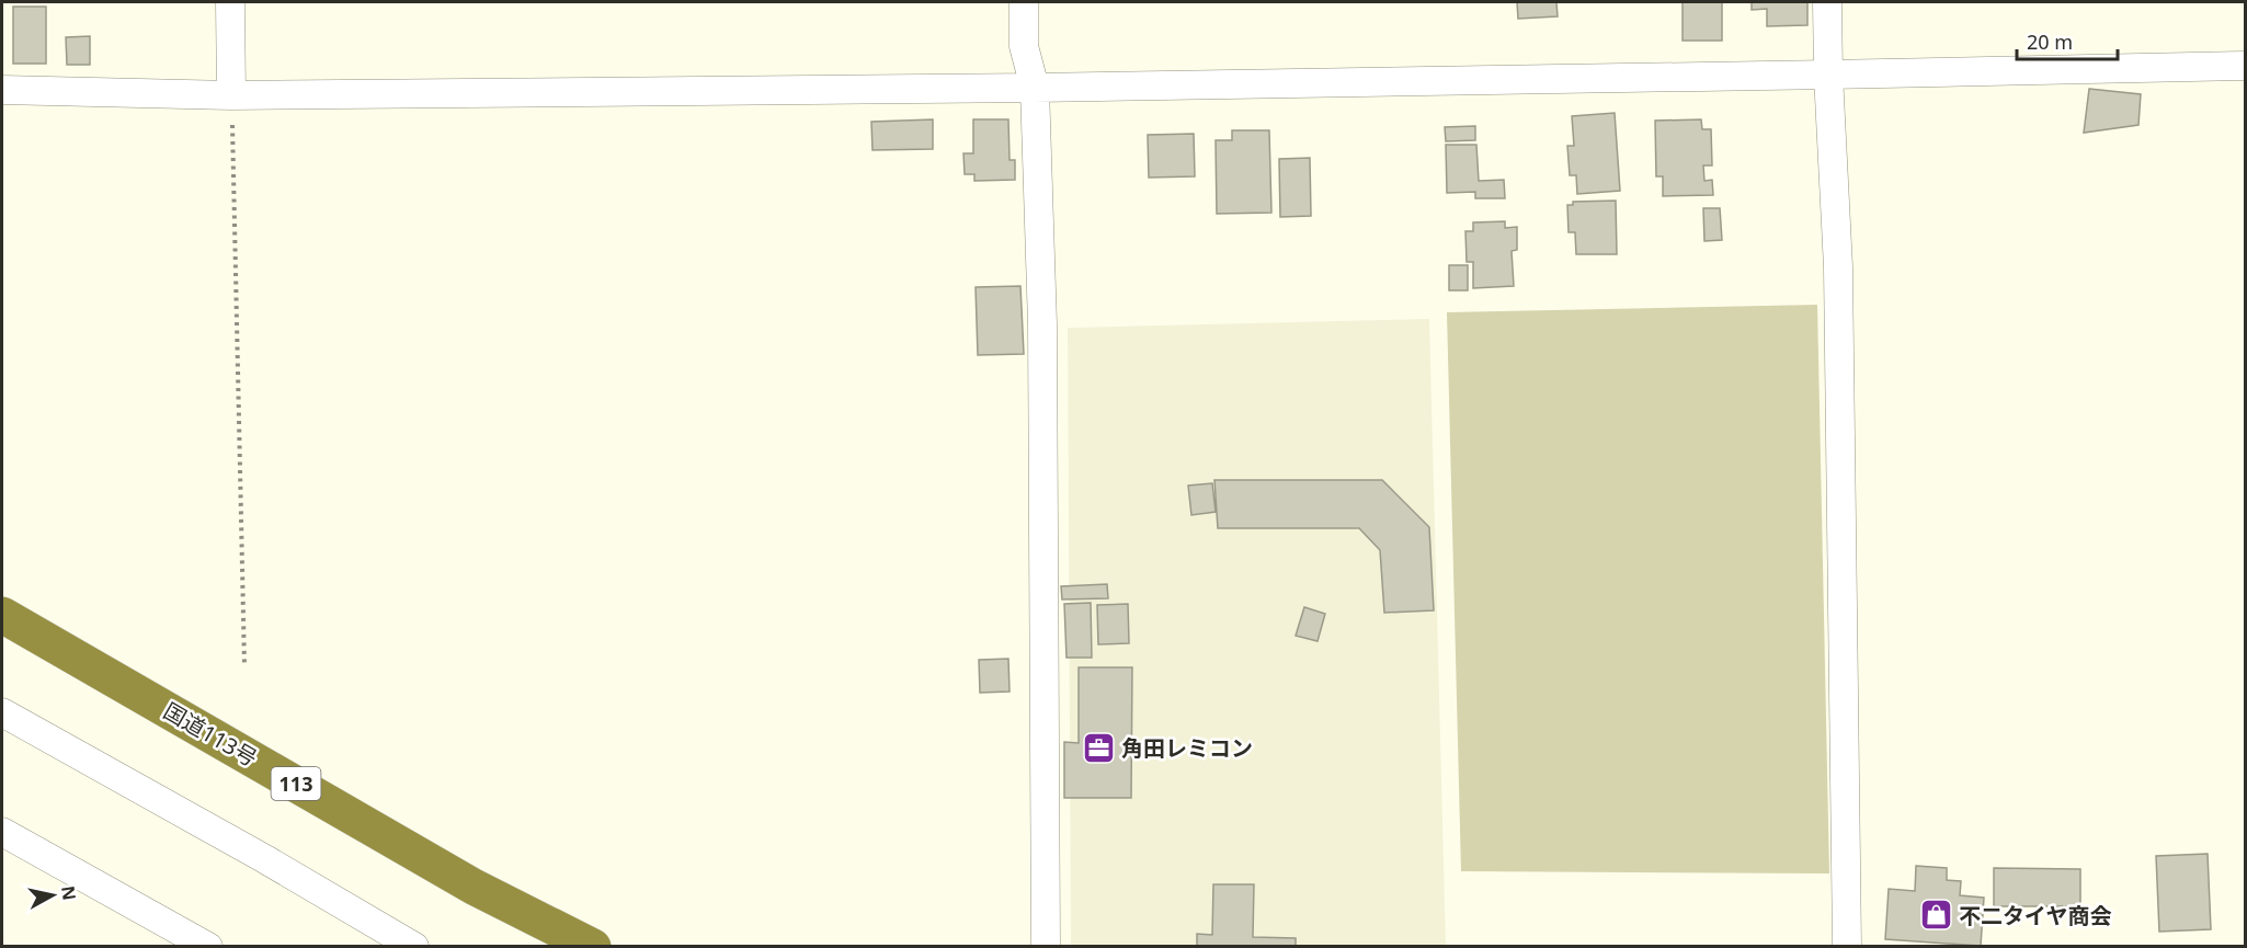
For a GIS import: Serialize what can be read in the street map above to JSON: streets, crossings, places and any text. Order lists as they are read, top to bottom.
{
  "streets": {
    "highway": ["国道113号", "113"]
  },
  "places": {
    "office": ["角田レミコン"],
    "shop": ["不二タイヤ商会"]
  },
  "scale_bar": "20 m",
  "north": "right"
}
